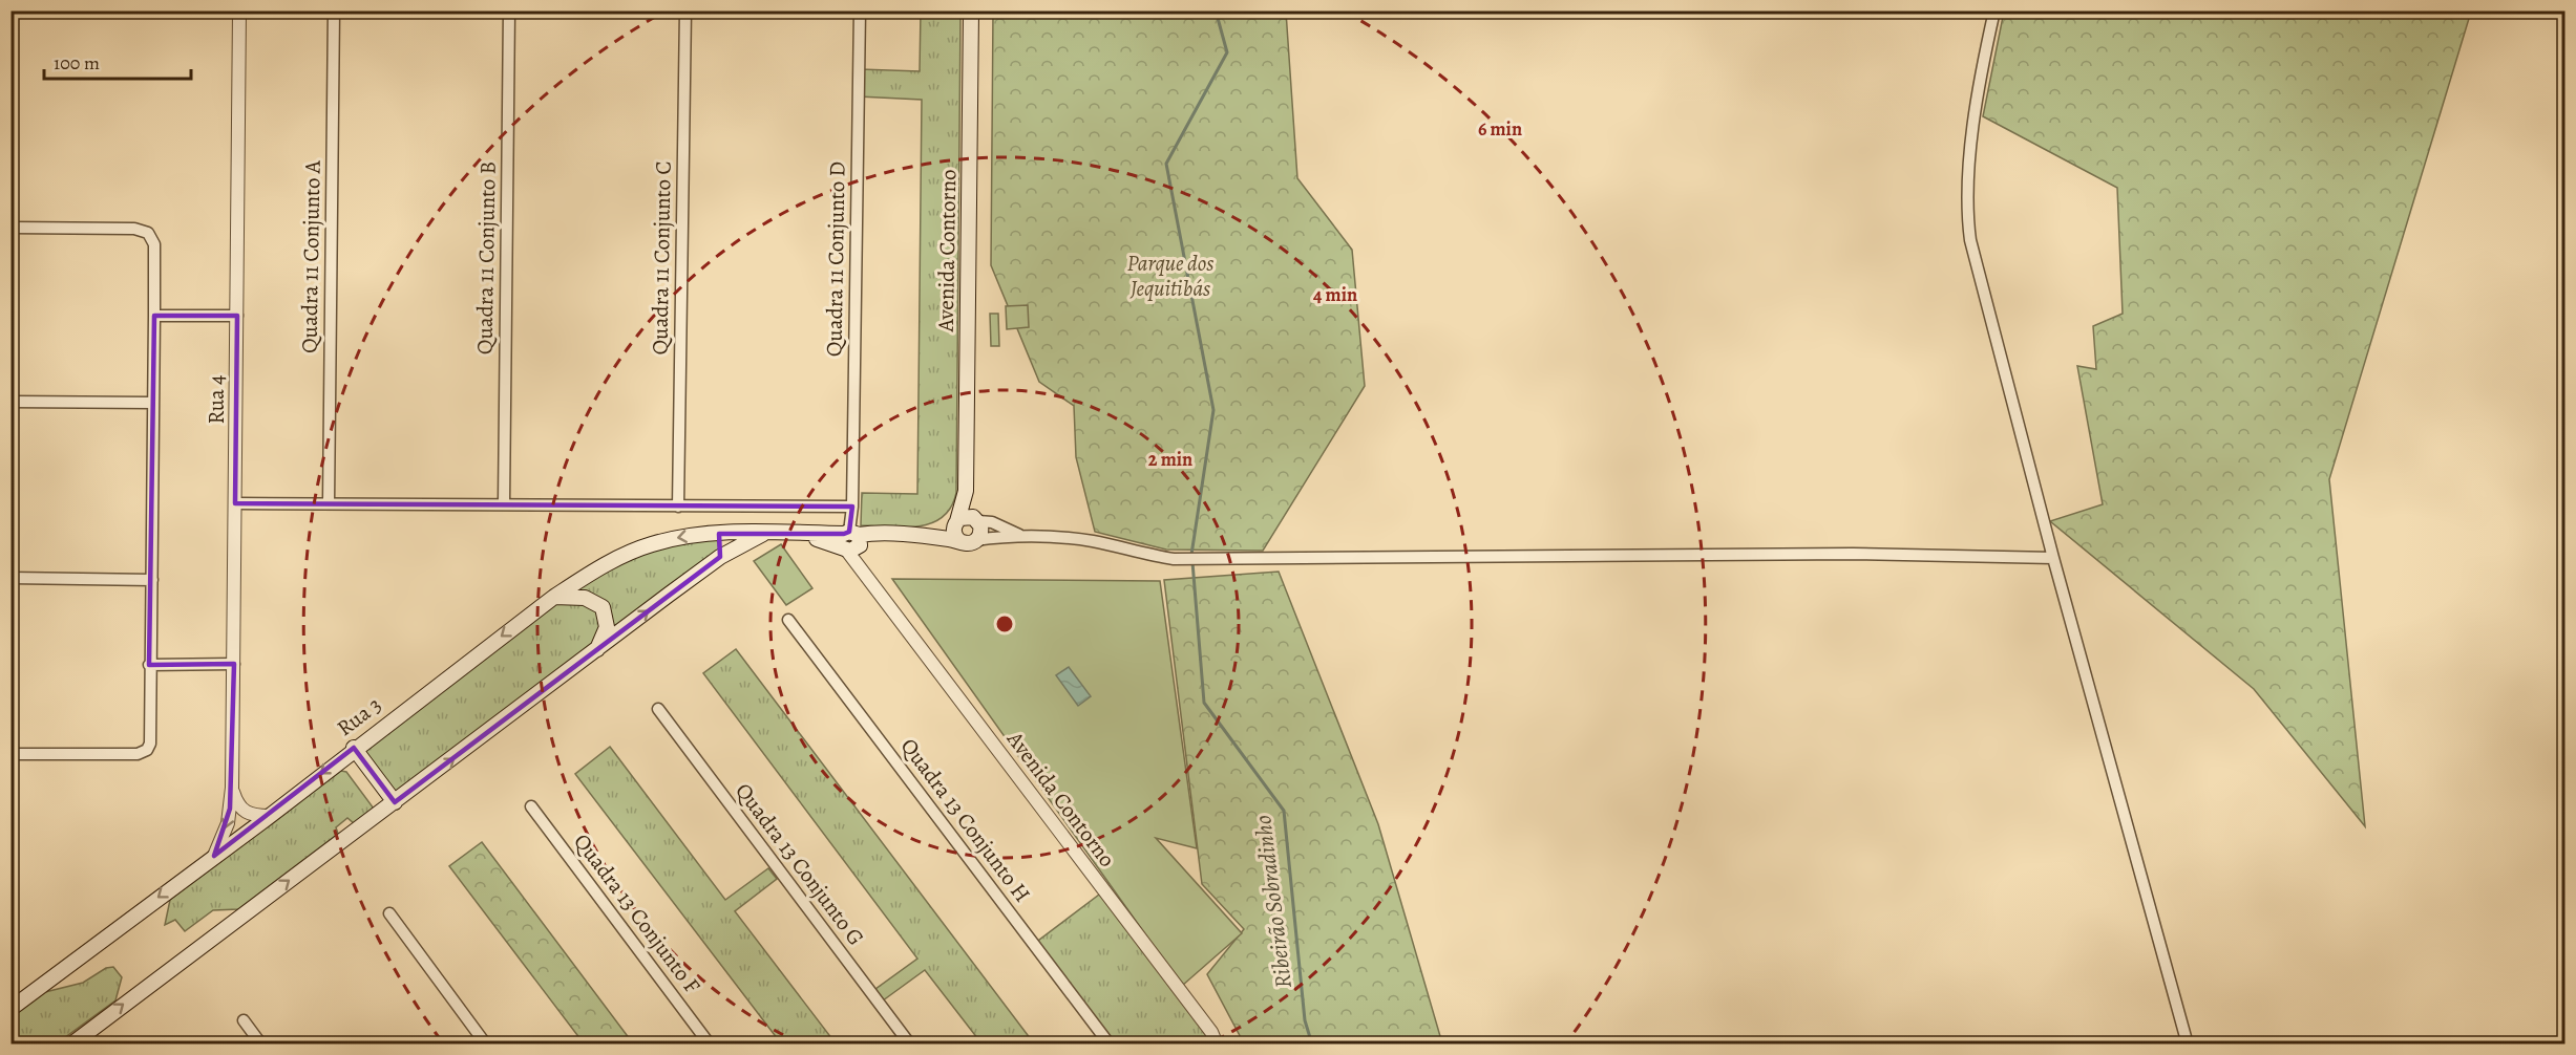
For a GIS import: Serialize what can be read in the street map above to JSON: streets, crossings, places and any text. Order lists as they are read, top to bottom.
{
  "streets": {
    "main road": ["Avenida Contorno", "Rua 3"],
    "street": [
      "Quadra 11 Conjunto A",
      "Quadra 11 Conjunto B",
      "Quadra 11 Conjunto C",
      "Quadra 11 Conjunto D",
      "Rua 4",
      "Quadra 13 Conjunto H",
      "Quadra 13 Conjunto G",
      "Quadra 13 Conjunto F"
    ]
  },
  "crossings": [
    ["Avenida Contorno", "Quadra 11 Conjunto D"],
    ["Avenida Contorno", "Rua 3"],
    ["Quadra 11 Conjunto D", "Rua 3"],
    ["Rua 4", "Rua 3"]
  ],
  "water": ["Ribeirão Sobradinho"],
  "parks": ["Parque dos Jequitibás"],
  "scale_bar": "100 m",
  "rings": ["6 min", "4 min", "2 min"]
}
